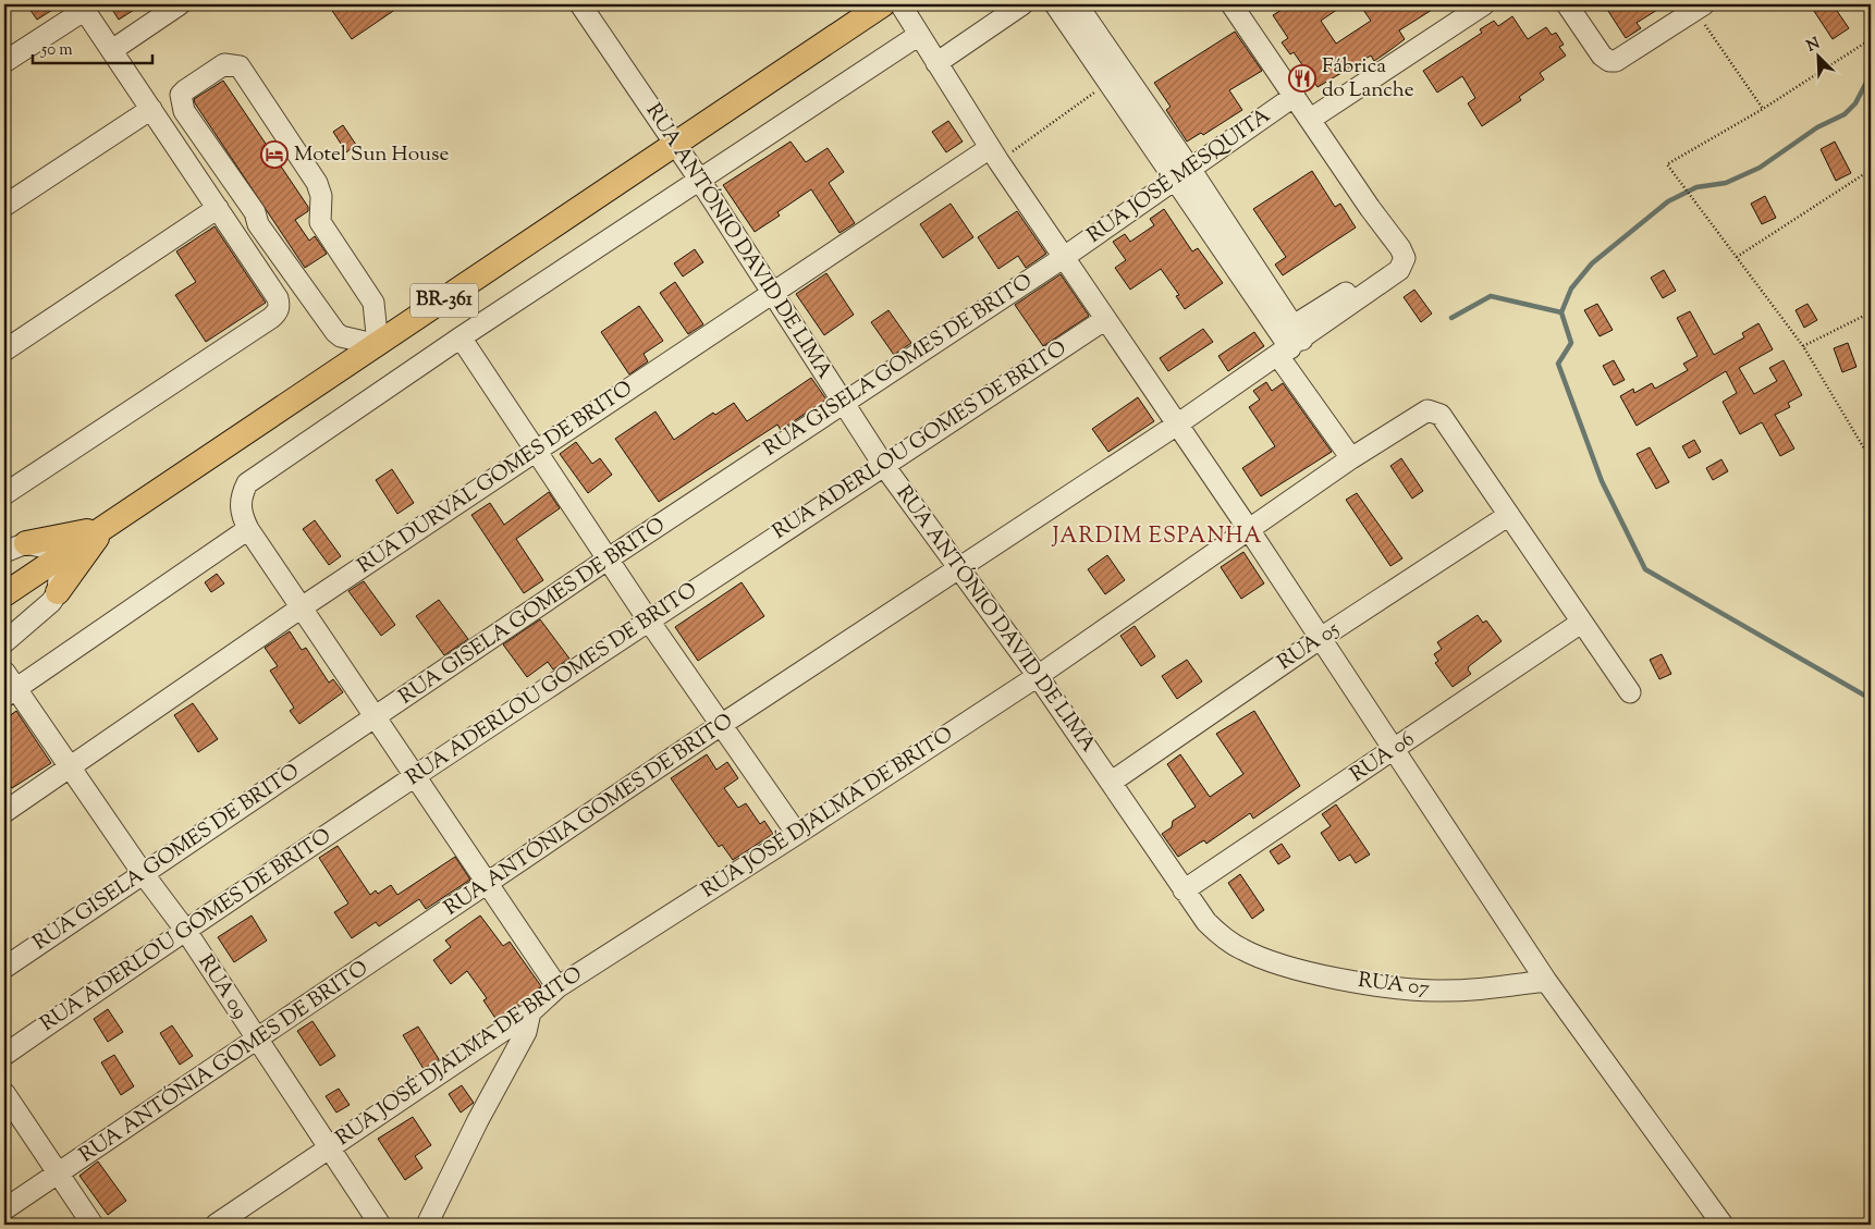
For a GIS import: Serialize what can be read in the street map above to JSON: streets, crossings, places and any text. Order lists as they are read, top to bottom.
{
  "streets": {
    "main road": ["BR-361"],
    "street": [
      "RUA JOSÉ MESQUITA",
      "RUA ANTÓNIO DAVID DE LIMA",
      "RUA GISELA GOMES DE BRITO",
      "RUA ADERLOU GOMES DE BRITO",
      "RUA DURVAL GOMES DE BRITO",
      "RUA 05",
      "RUA 06",
      "RUA JOSÉ DJALMA DE BRITO",
      "RUA ANTÓNIA GOMES DE BRITO",
      "RUA 07",
      "RUA 09"
    ]
  },
  "crossings": [
    ["RUA JOSÉ MESQUITA", "RUA GISELA GOMES DE BRITO"],
    ["RUA ANTÓNIO DAVID DE LIMA", "BR-361"],
    ["RUA ANTÓNIO DAVID DE LIMA", "RUA GISELA GOMES DE BRITO"],
    ["RUA ANTÓNIO DAVID DE LIMA", "RUA ADERLOU GOMES DE BRITO"],
    ["RUA ANTÓNIO DAVID DE LIMA", "RUA DURVAL GOMES DE BRITO"],
    ["RUA ANTÓNIO DAVID DE LIMA", "RUA 05"],
    ["RUA ANTÓNIO DAVID DE LIMA", "RUA 06"],
    ["RUA ANTÓNIO DAVID DE LIMA", "RUA JOSÉ DJALMA DE BRITO"],
    ["RUA ANTÓNIO DAVID DE LIMA", "RUA ANTÓNIA GOMES DE BRITO"],
    ["RUA ANTÓNIO DAVID DE LIMA", "RUA 07"],
    ["RUA GISELA GOMES DE BRITO", "RUA 09"],
    ["RUA ADERLOU GOMES DE BRITO", "RUA 09"],
    ["RUA DURVAL GOMES DE BRITO", "RUA 09"],
    ["RUA 05", "RUA JOSÉ DJALMA DE BRITO"],
    ["RUA JOSÉ DJALMA DE BRITO", "RUA 09"],
    ["RUA ANTÓNIA GOMES DE BRITO", "RUA 09"]
  ],
  "districts": ["JARDIM ESPANHA"],
  "places": {
    "restaurant": ["Fábrica do Lanche"],
    "hotel": ["Motel Sun House"]
  },
  "scale_bar": "50 m",
  "north": "top left"
}
